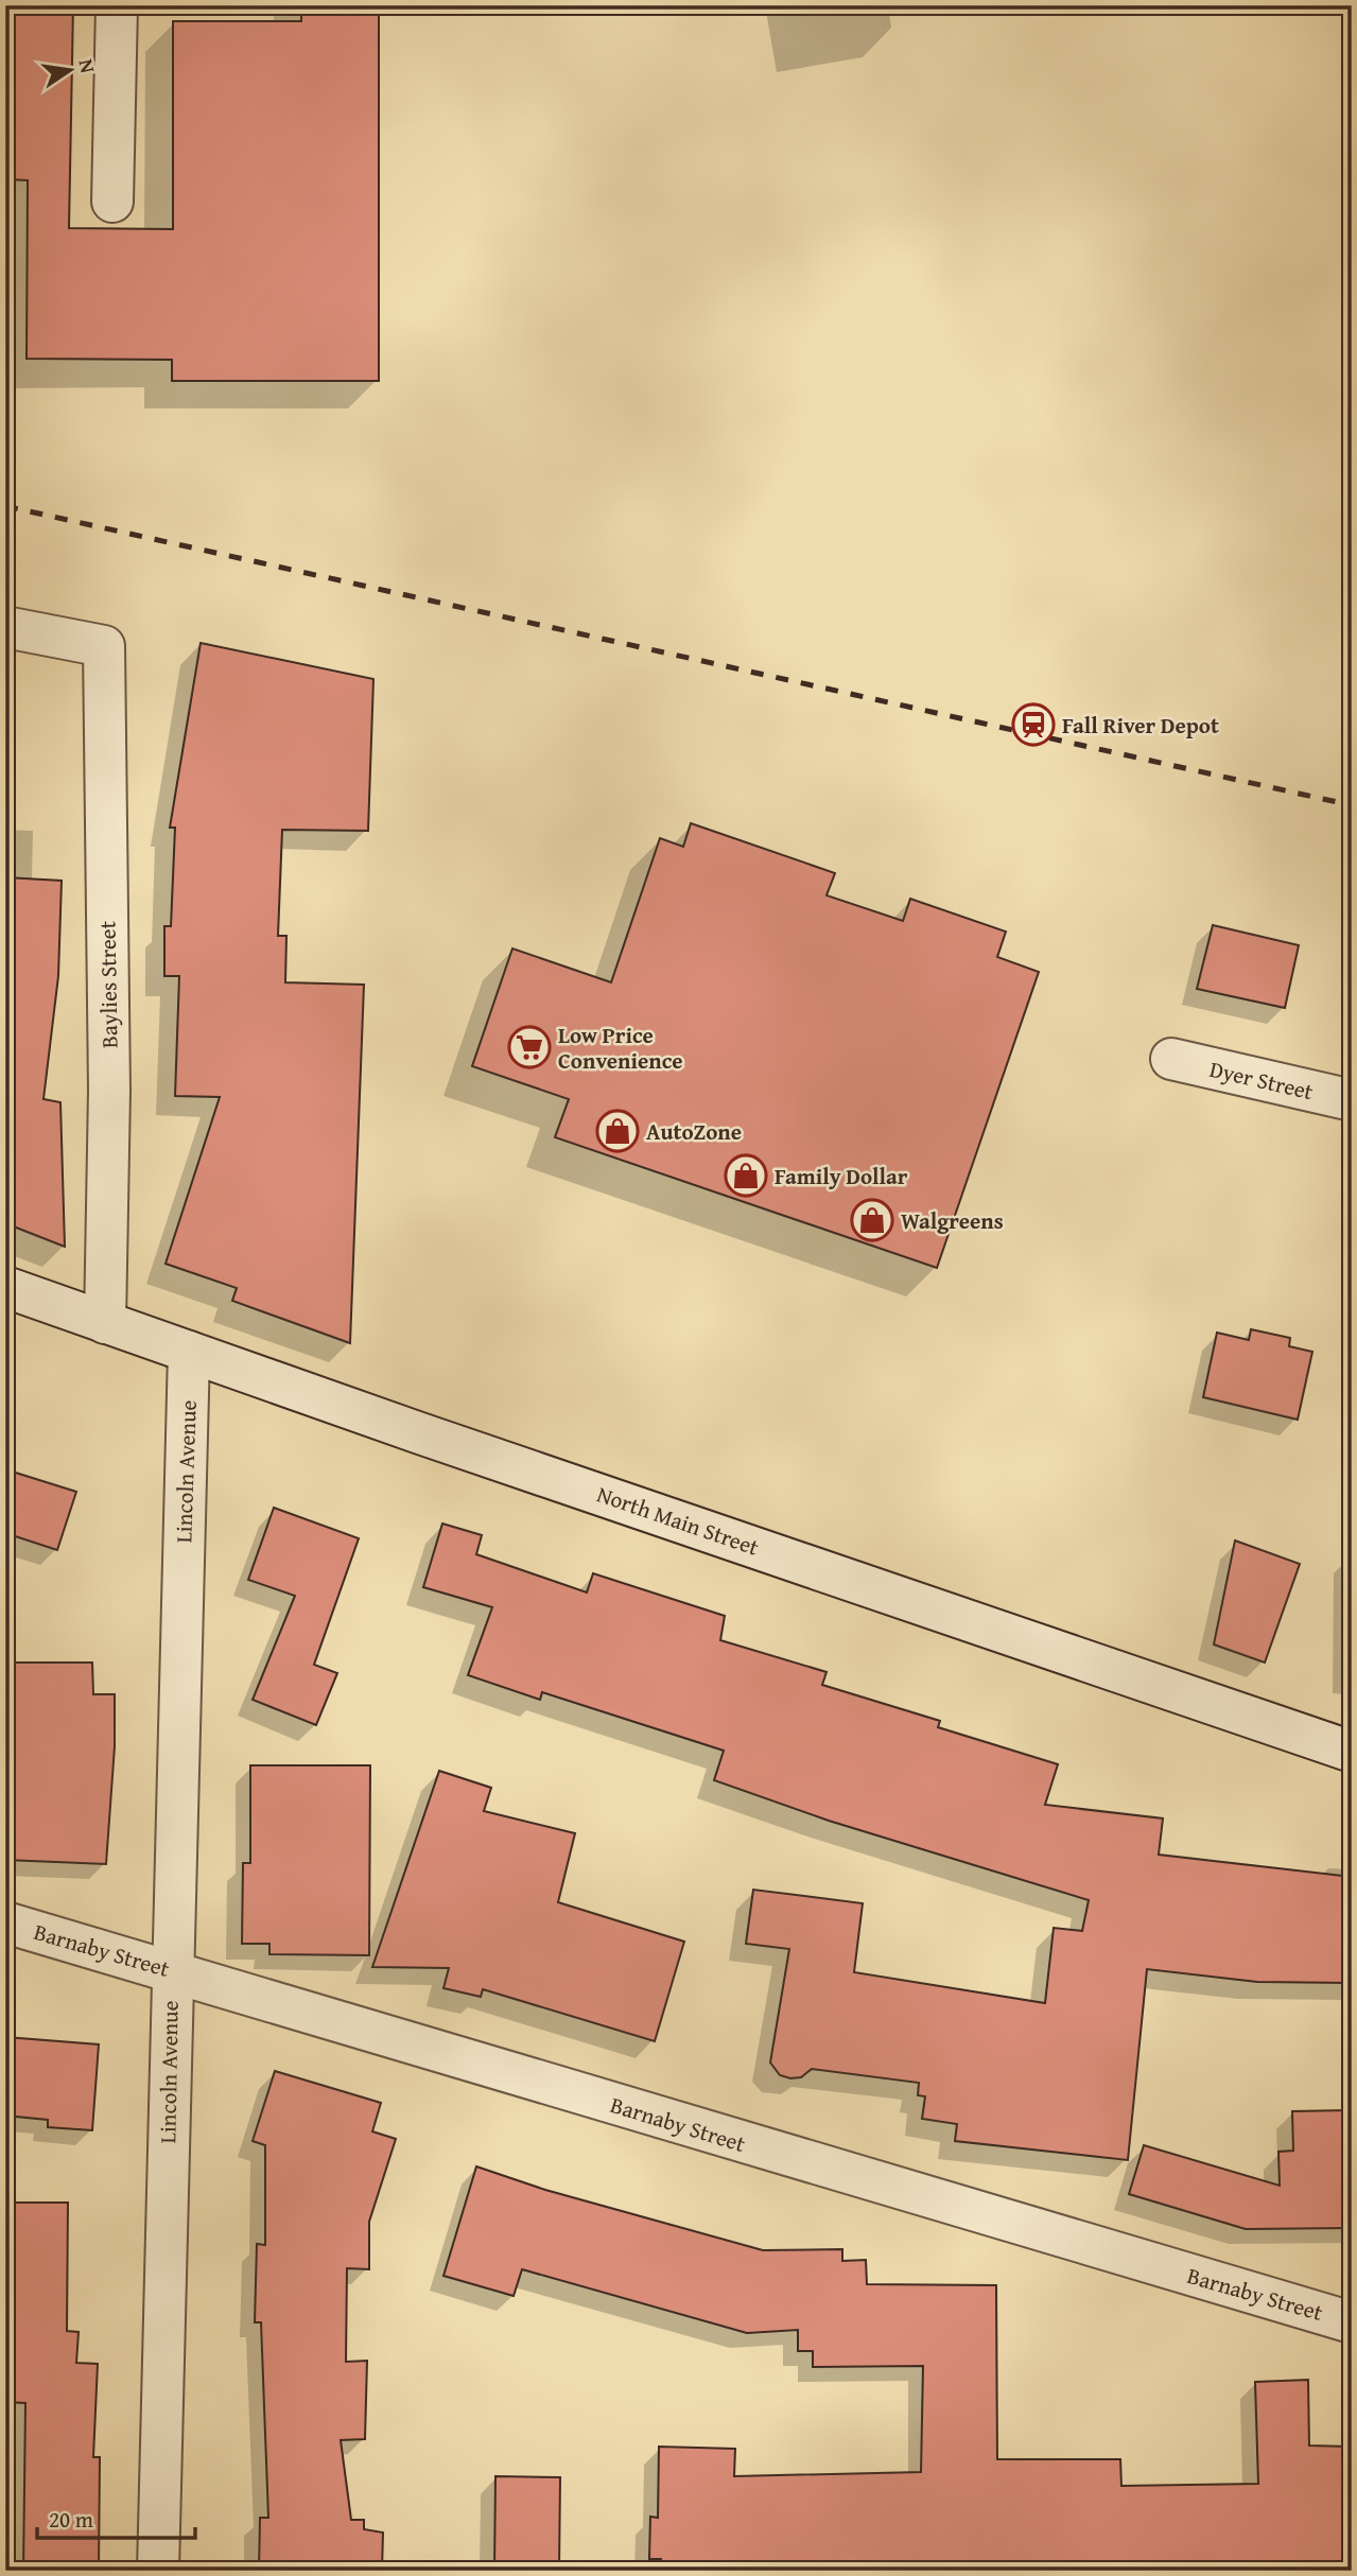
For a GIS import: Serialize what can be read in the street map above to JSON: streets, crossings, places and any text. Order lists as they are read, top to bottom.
{
  "streets": {
    "street": [
      "Baylies Street",
      "Dyer Street",
      "Lincoln Avenue",
      "North Main Street",
      "Barnaby Street"
    ]
  },
  "crossings": [
    ["Baylies Street", "North Main Street"],
    ["Lincoln Avenue", "North Main Street"],
    ["Lincoln Avenue", "Barnaby Street"]
  ],
  "places": {
    "station": ["Fall River Depot"],
    "supermarket": ["Low Price Convenience"],
    "shop": ["AutoZone", "Family Dollar", "Walgreens"]
  },
  "scale_bar": "20 m",
  "north": "right"
}
